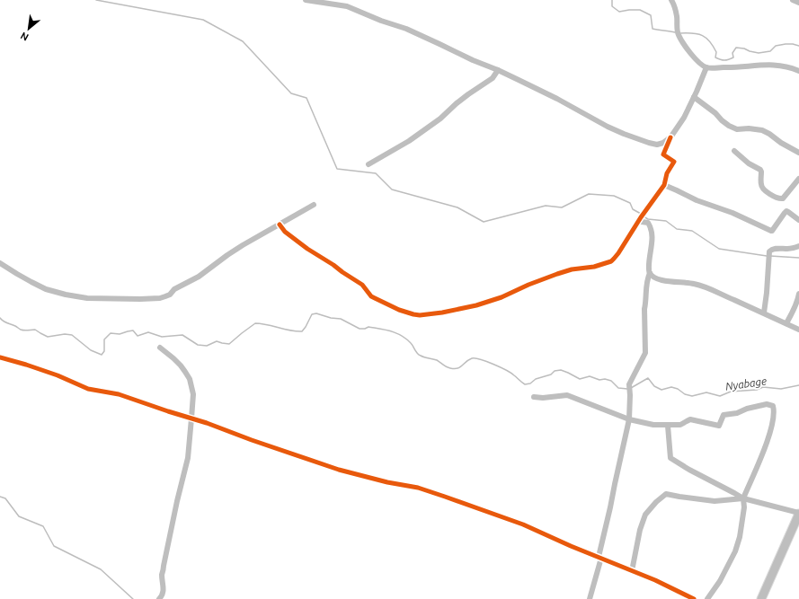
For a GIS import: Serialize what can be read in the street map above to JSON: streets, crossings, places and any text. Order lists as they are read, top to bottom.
{
  "water": ["Nyabage"],
  "north": "bottom left"
}
